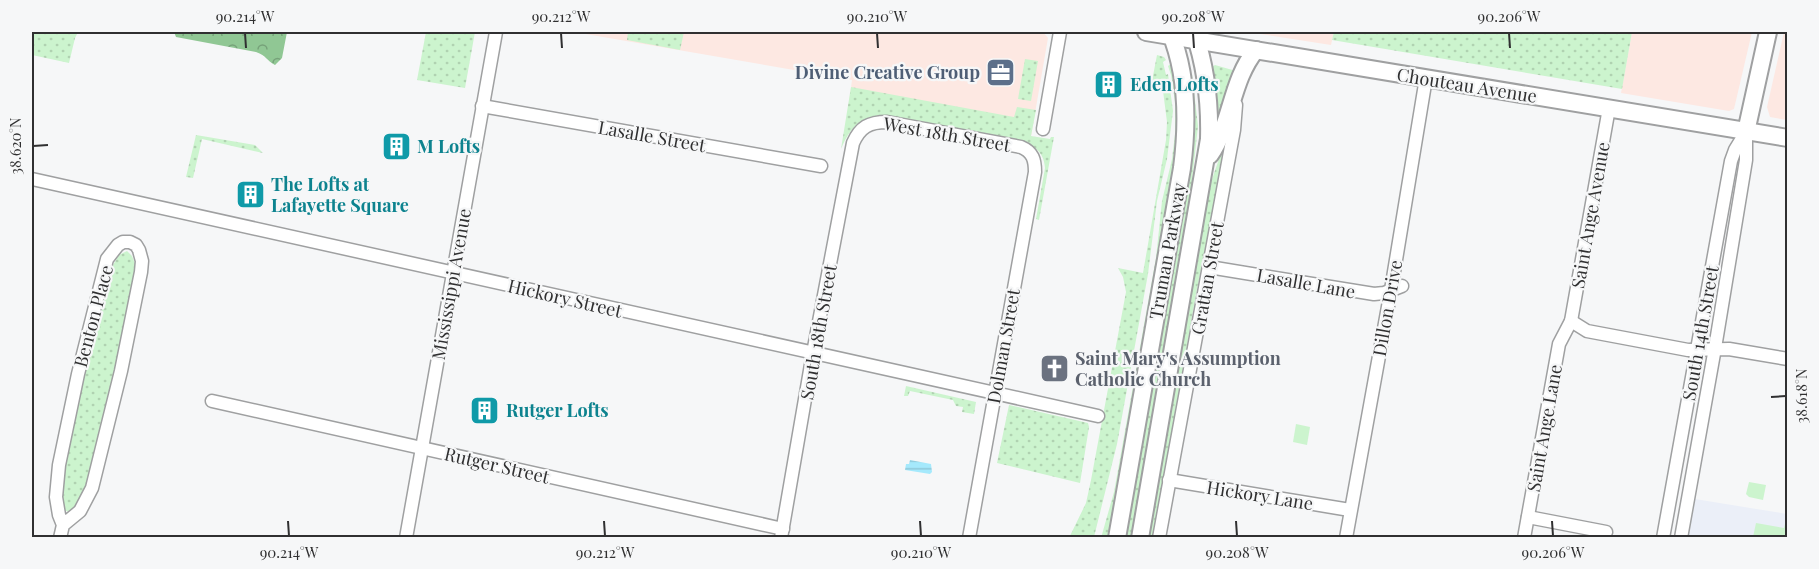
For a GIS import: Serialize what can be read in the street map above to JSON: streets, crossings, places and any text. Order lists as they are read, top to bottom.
{
  "streets": {
    "main road": ["Chouteau Avenue", "Truman Parkway", "South 14th Street"],
    "street": [
      "West 18th Street",
      "Lasalle Street",
      "Saint Ange Avenue",
      "Grattan Street",
      "Lasalle Lane",
      "Mississippi Avenue",
      "Hickory Street",
      "Dillon Drive",
      "Benton Place",
      "South 18th Street",
      "Dolman Street",
      "Saint Ange Lane",
      "Rutger Street",
      "Hickory Lane"
    ]
  },
  "crossings": [
    ["Chouteau Avenue", "Saint Ange Avenue"],
    ["Chouteau Avenue", "Truman Parkway"],
    ["Chouteau Avenue", "Dillon Drive"],
    ["Chouteau Avenue", "South 14th Street"],
    ["West 18th Street", "South 18th Street"],
    ["West 18th Street", "Dolman Street"],
    ["Lasalle Street", "Mississippi Avenue"],
    ["Saint Ange Avenue", "Saint Ange Lane"],
    ["Grattan Street", "Lasalle Lane"],
    ["Grattan Street", "Hickory Lane"],
    ["Lasalle Lane", "Dillon Drive"],
    ["Mississippi Avenue", "Hickory Street"],
    ["Mississippi Avenue", "Rutger Street"],
    ["Hickory Street", "South 18th Street"],
    ["Hickory Street", "Dolman Street"],
    ["Dillon Drive", "Hickory Lane"],
    ["South 18th Street", "Rutger Street"]
  ],
  "places": {
    "office": ["Divine Creative Group"],
    "building": [
      "Eden Lofts",
      "M Lofts",
      "The Lofts at Lafayette Square",
      "Rutger Lofts"
    ],
    "church": ["Saint Mary's Assumption Catholic Church"]
  },
  "coordinates": [
    "90.214°W",
    "90.212°W",
    "90.210°W",
    "90.208°W",
    "90.206°W",
    "38.620°N",
    "38.618°N"
  ]
}
